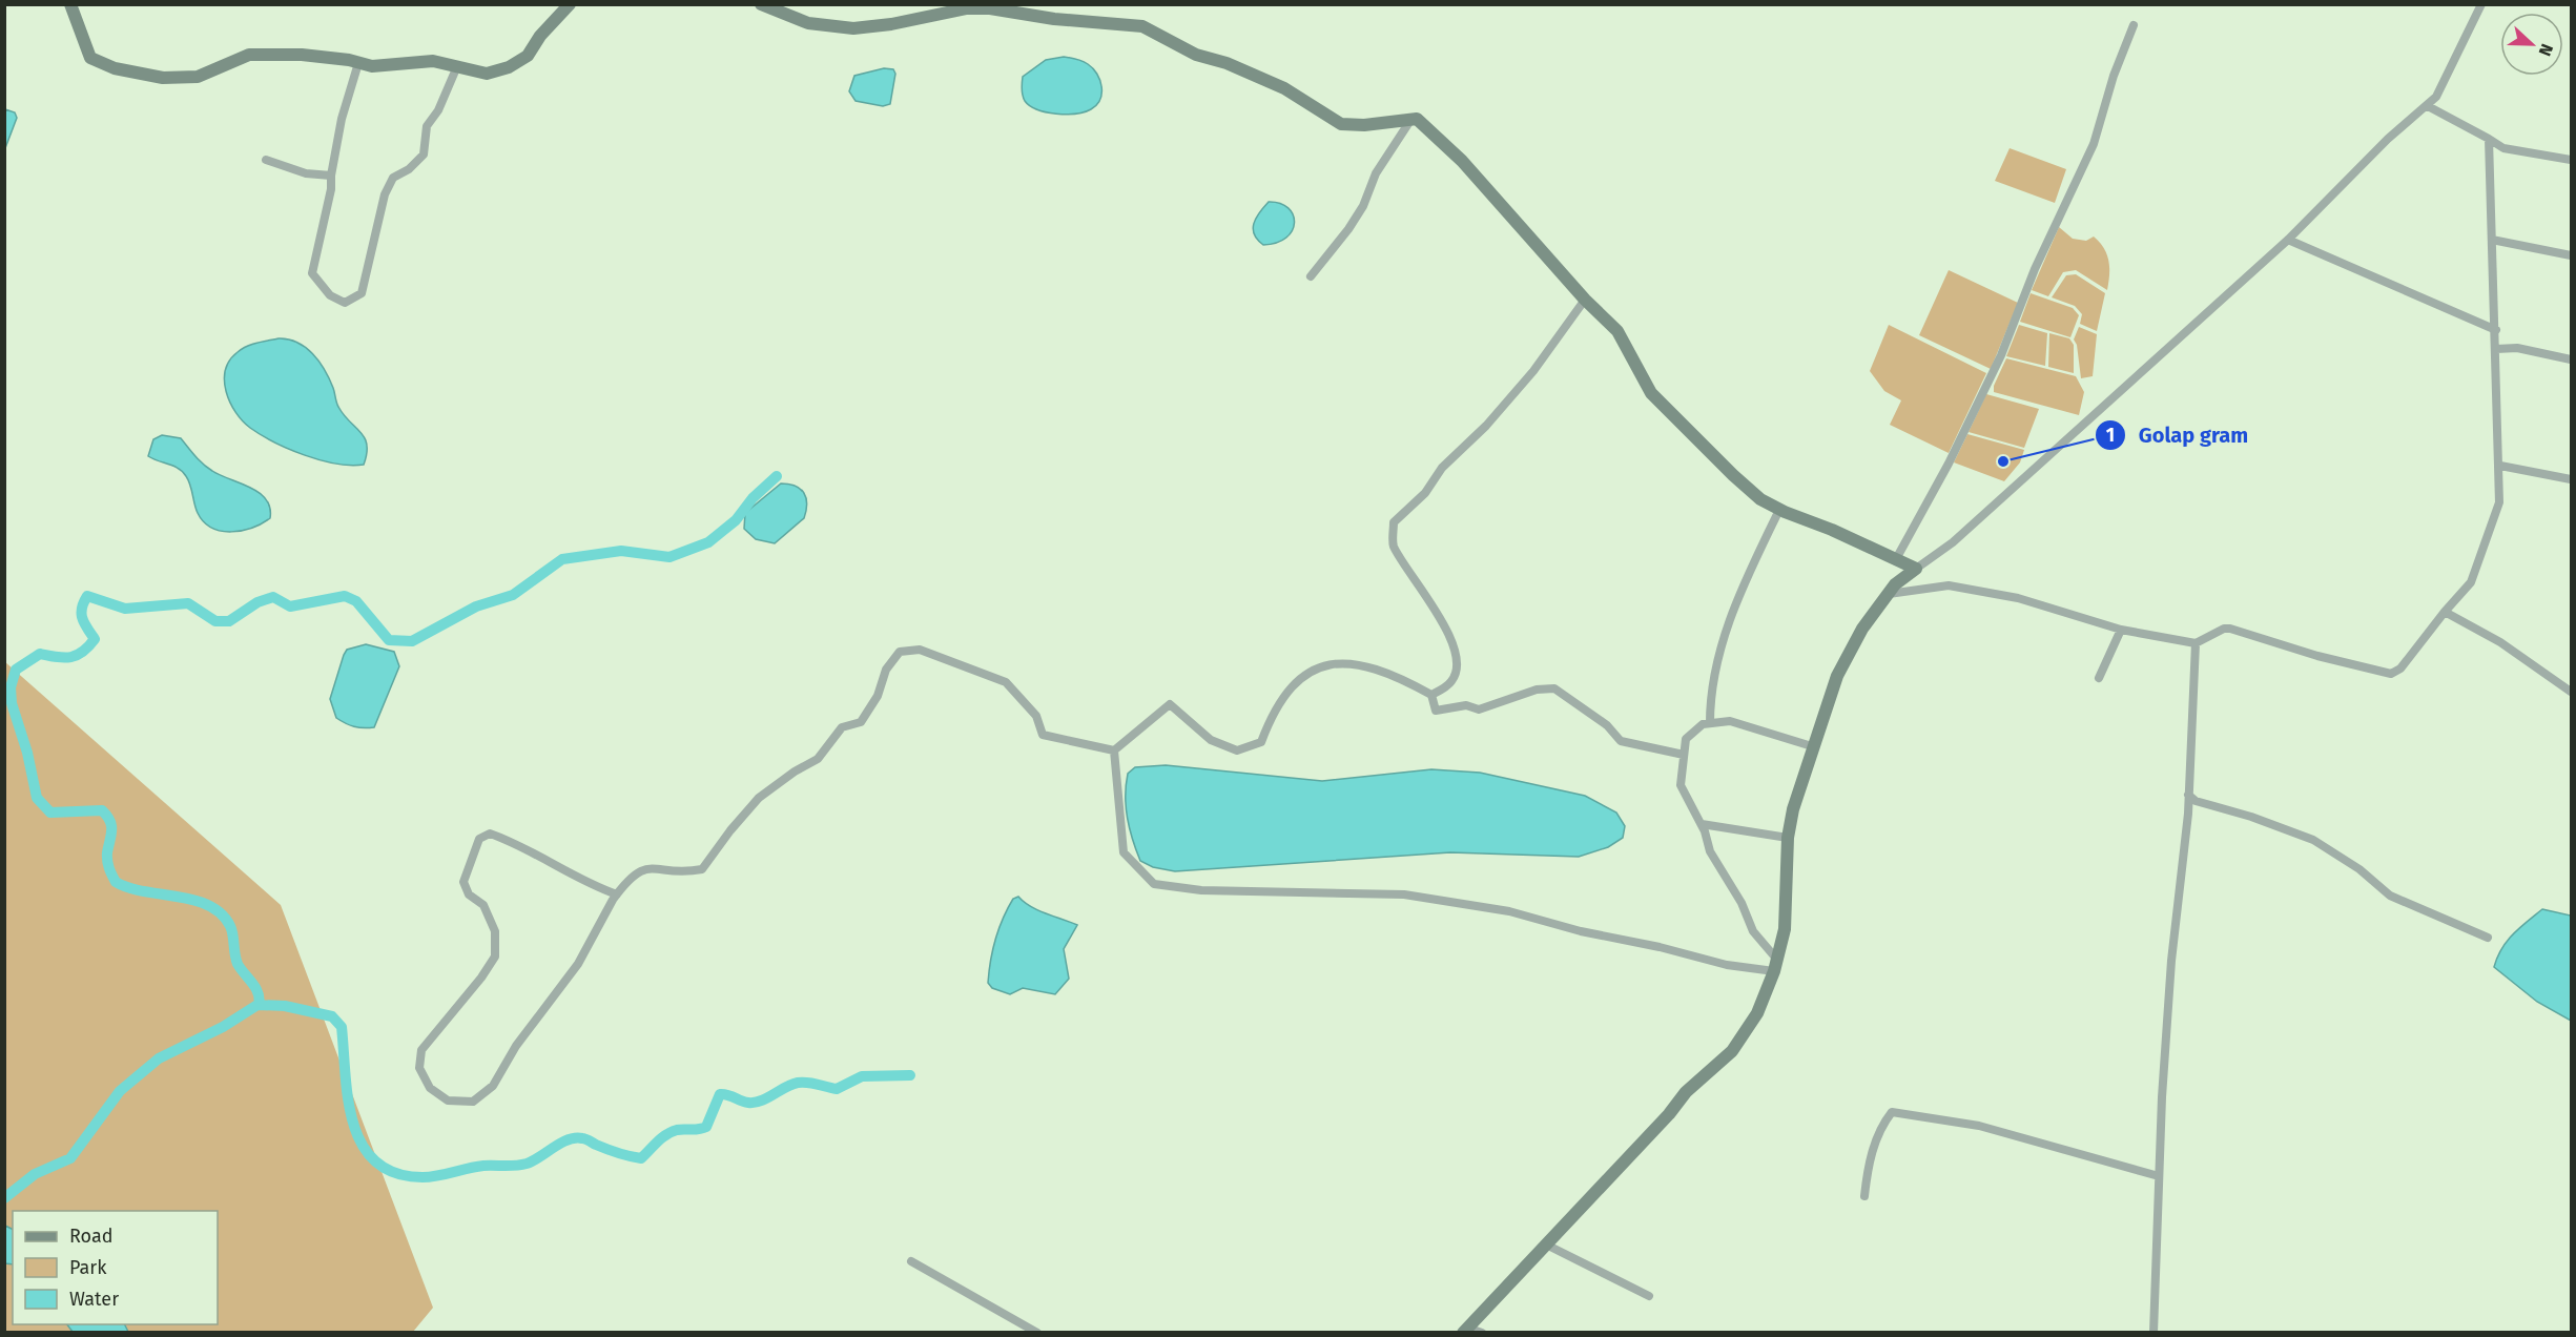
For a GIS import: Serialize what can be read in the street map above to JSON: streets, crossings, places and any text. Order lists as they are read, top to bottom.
{
  "places": ["Golap gram"],
  "legend": ["Road", "Park", "Water"],
  "north": "right"
}
